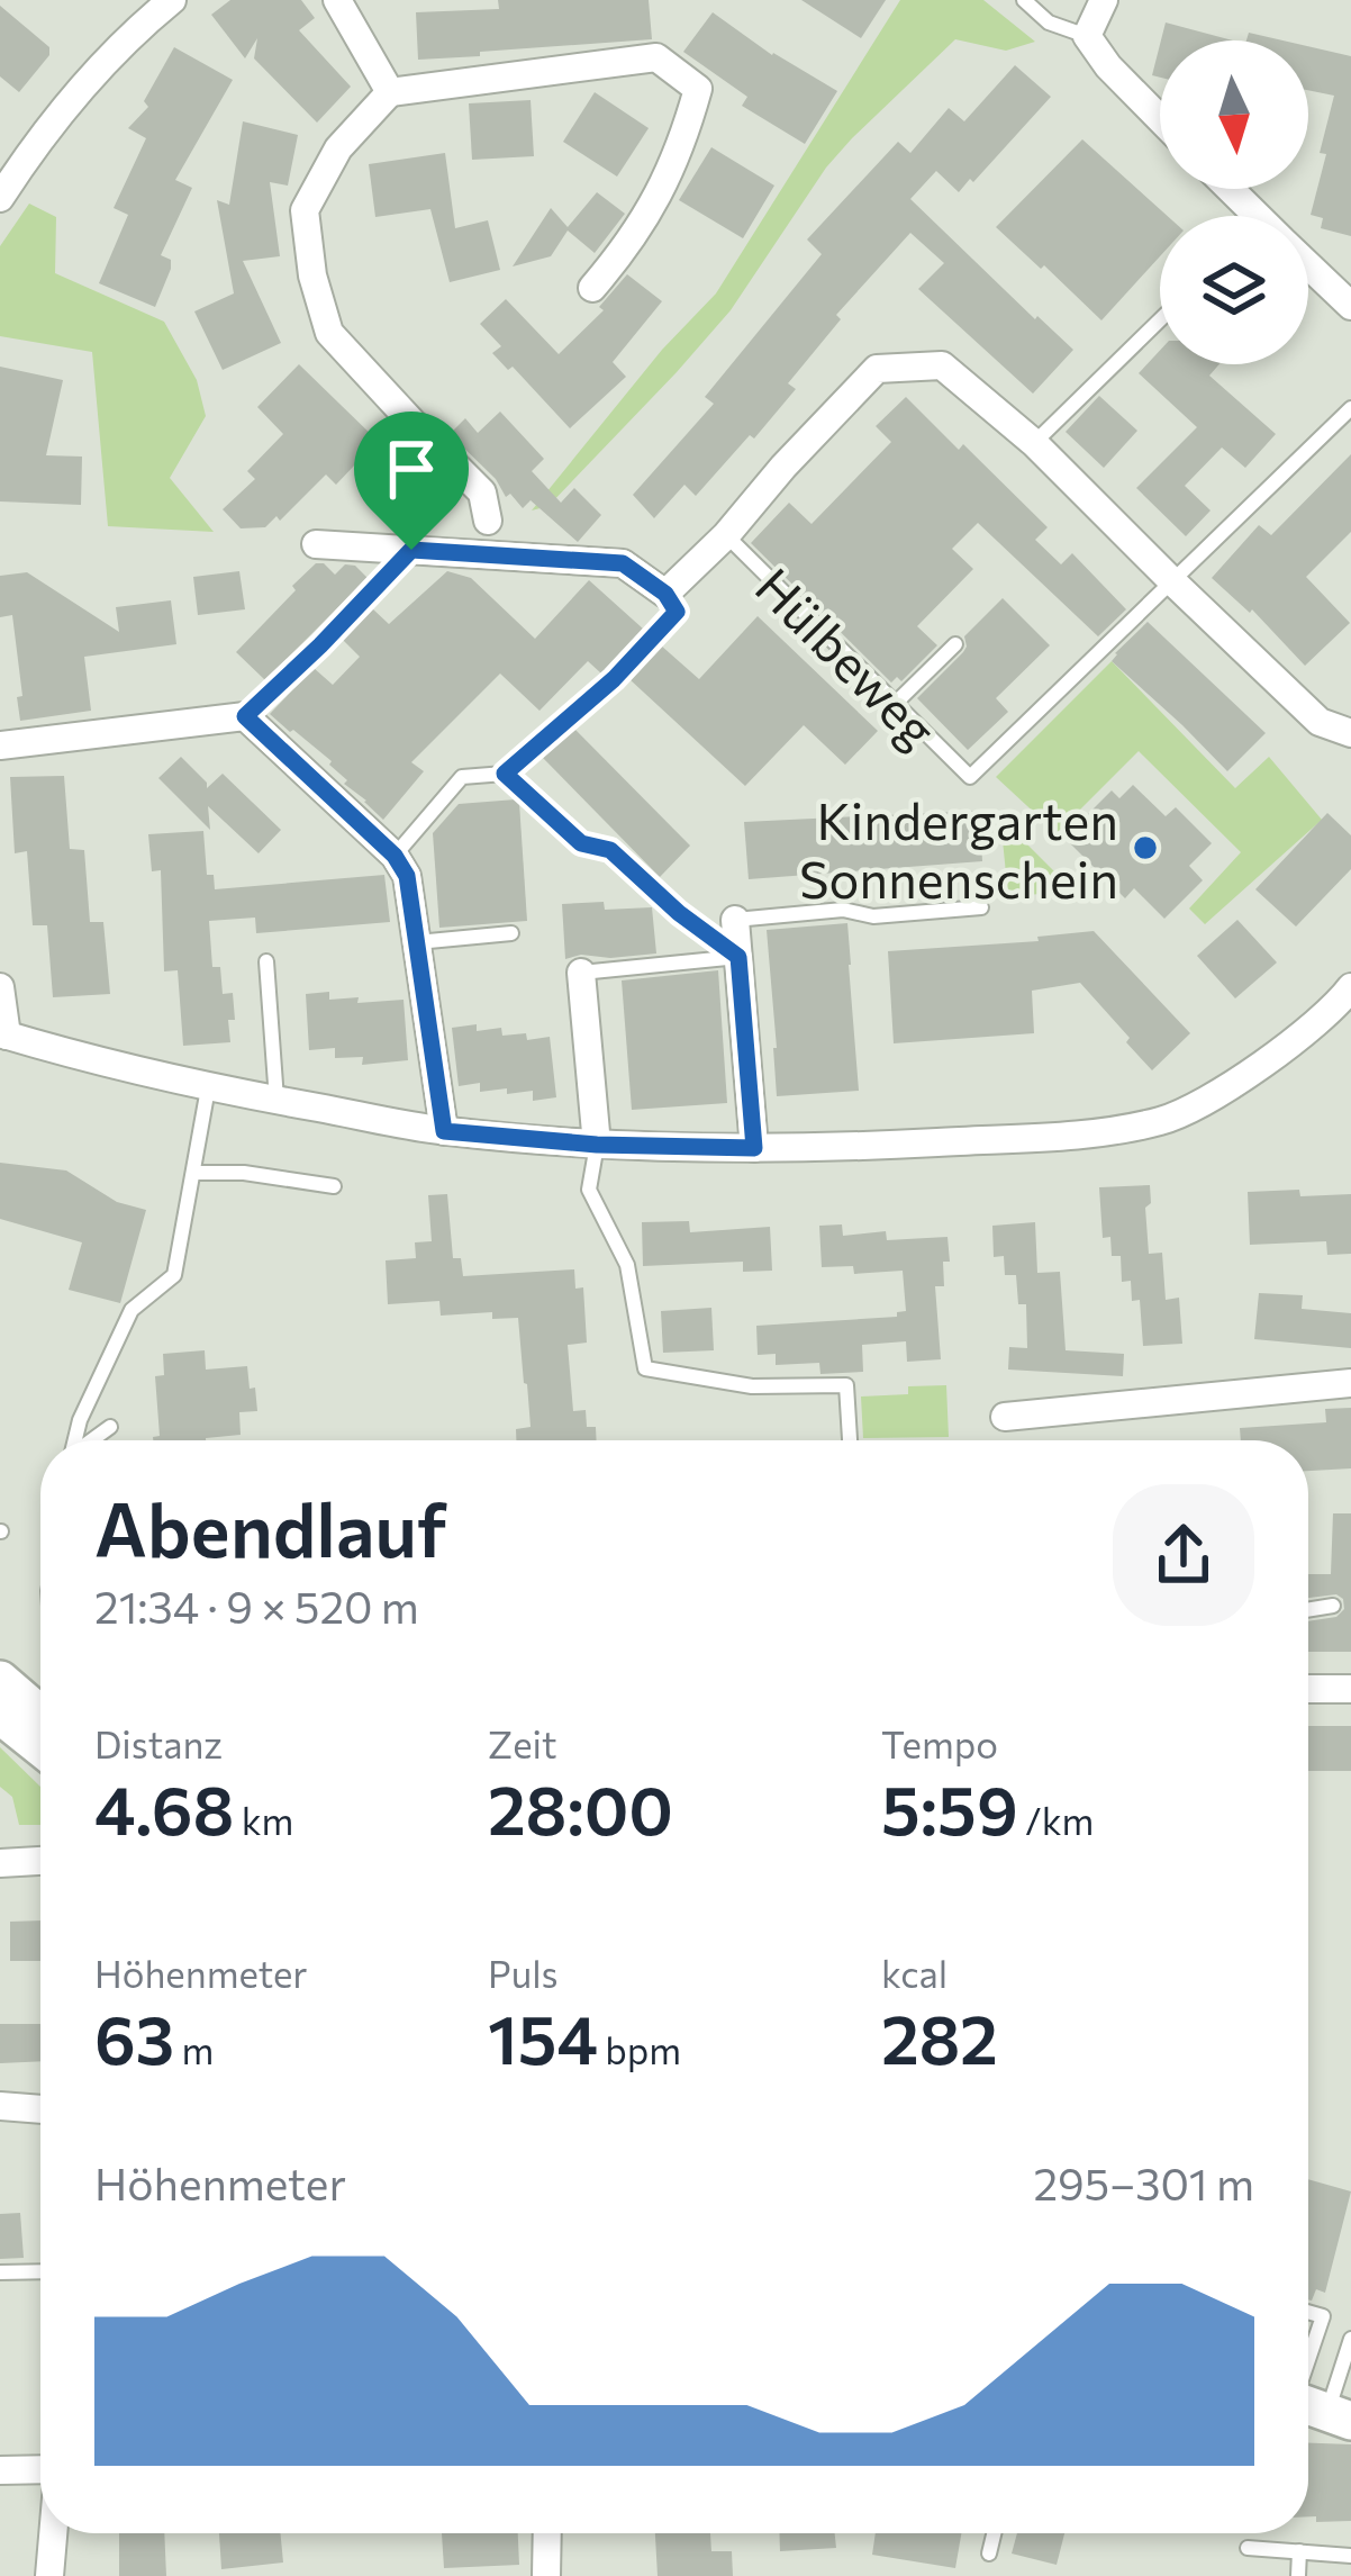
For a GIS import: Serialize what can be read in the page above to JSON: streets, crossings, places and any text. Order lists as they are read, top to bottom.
{
  "streets": {
    "lane": ["Hülbeweg"]
  },
  "places": ["Kindergarten Sonnenschein"],
  "north": "bottom",
  "page": {
    "heading": ["Abendlauf", "21:34 · 9 × 520 m"],
    "stats": [
      ["Distanz", "4.68 km"],
      ["Zeit", "28:00"],
      ["Tempo", "5:59 /km"],
      ["Höhenmeter", "63 m"],
      ["Puls", "154 bpm"],
      ["kcal", "282"]
    ],
    "chart": ["Höhenmeter", "295–301 m"]
  }
}
